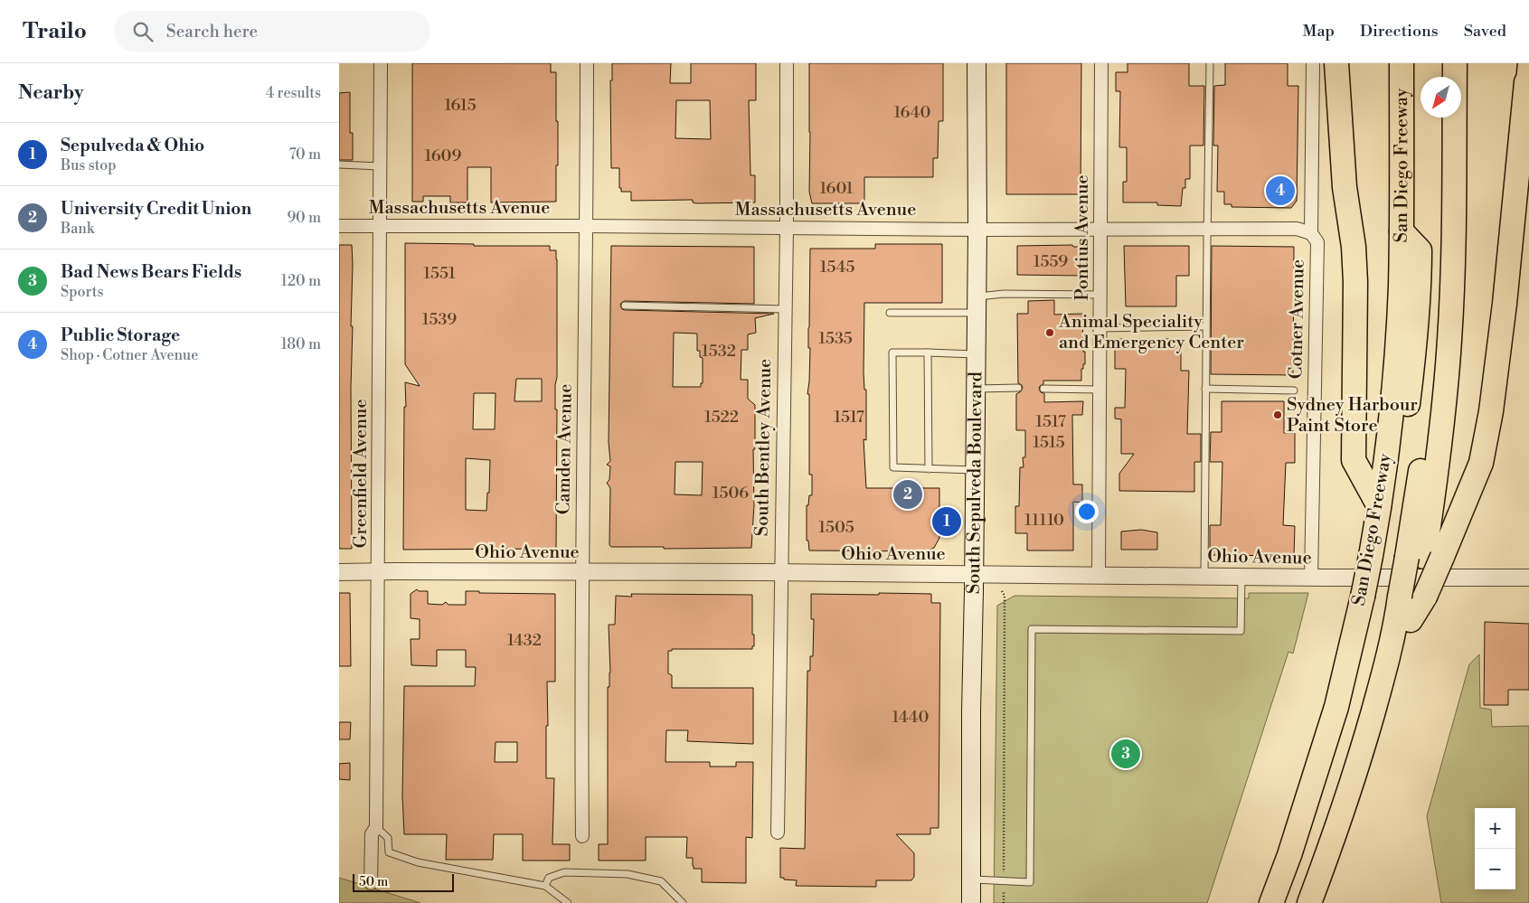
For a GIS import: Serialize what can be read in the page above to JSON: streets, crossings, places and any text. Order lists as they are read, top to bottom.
{
  "streets": {
    "highway": ["San Diego Freeway"],
    "main road": ["South Sepulveda Boulevard"],
    "street": [
      "Massachusetts Avenue",
      "Pontius Avenue",
      "Cotner Avenue",
      "South Bentley Avenue",
      "Camden Avenue",
      "Greenfield Avenue",
      "Ohio Avenue"
    ]
  },
  "crossings": [
    ["Massachusetts Avenue", "Pontius Avenue"],
    ["Massachusetts Avenue", "Cotner Avenue"],
    ["Massachusetts Avenue", "South Bentley Avenue"],
    ["Massachusetts Avenue", "Camden Avenue"],
    ["Massachusetts Avenue", "Greenfield Avenue"],
    ["Massachusetts Avenue", "South Sepulveda Boulevard"],
    ["Pontius Avenue", "Ohio Avenue"],
    ["Cotner Avenue", "Ohio Avenue"],
    ["South Bentley Avenue", "Ohio Avenue"],
    ["Camden Avenue", "Ohio Avenue"],
    ["Greenfield Avenue", "Ohio Avenue"],
    ["South Sepulveda Boulevard", "Ohio Avenue"]
  ],
  "places": ["Animal Speciality and Emergency Center", "Sydney Harbour Paint Store"],
  "house_numbers": [
    "1615",
    "1640",
    "1609",
    "1601",
    "1559",
    "1545",
    "1551",
    "1539",
    "1535",
    "1532",
    "1522",
    "1517",
    "1517",
    "1515",
    "1506",
    "11110",
    "1505",
    "1432",
    "1440"
  ],
  "scale_bar": "50 m",
  "north": "bottom left",
  "page": {
    "header": "Trailo",
    "search": "Search here",
    "nav": ["Map", "Directions", "Saved"],
    "heading": ["Nearby", "4 results"],
    "list": [
      {
        "mark": "1",
        "name": "Sepulveda & Ohio",
        "note": "Bus stop",
        "value": "70 m"
      },
      {
        "mark": "2",
        "name": "University Credit Union",
        "note": "Bank",
        "value": "90 m"
      },
      {
        "mark": "3",
        "name": "Bad News Bears Fields",
        "note": "Sports",
        "value": "120 m"
      },
      {
        "mark": "4",
        "name": "Public Storage",
        "note": "Shop · Cotner Avenue",
        "value": "180 m"
      }
    ],
    "pins": [
      "4",
      "2",
      "1",
      "3"
    ],
    "map_buttons": ["+", "−"],
    "scale": "50 m"
  }
}
